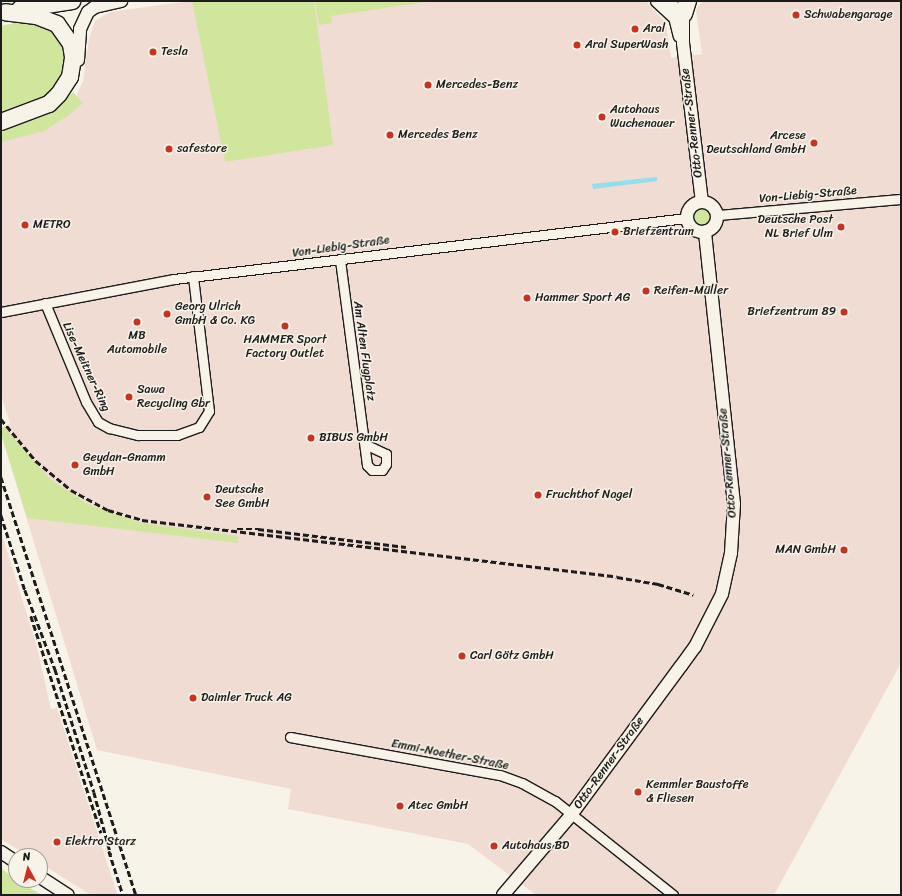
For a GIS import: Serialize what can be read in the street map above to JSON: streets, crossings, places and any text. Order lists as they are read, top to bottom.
{
  "streets": {
    "street": [
      "Otto-Renner-Straße",
      "Von-Liebig-Straße",
      "Am Alten Flugplatz",
      "Lise-Meitner-Ring",
      "Emmi-Noether-Straße"
    ]
  },
  "crossings": [
    ["Otto-Renner-Straße", "Von-Liebig-Straße"],
    ["Otto-Renner-Straße", "Emmi-Noether-Straße"],
    ["Von-Liebig-Straße", "Am Alten Flugplatz"],
    ["Von-Liebig-Straße", "Lise-Meitner-Ring"]
  ],
  "places": [
    "Schwabengarage",
    "Aral",
    "Aral SuperWash",
    "Tesla",
    "Mercedes-Benz",
    "Autohaus Wuchenauer",
    "Mercedes Benz",
    "Arcese Deutschland GmbH",
    "safestore",
    "METRO",
    "Deutsche Post NL Brief Ulm",
    "Briefzentrum",
    "Reifen-Müller",
    "Hammer Sport AG",
    "Briefzentrum 89",
    "Georg Ulrich GmbH & Co. KG",
    "MB Automobile",
    "HAMMER Sport Factory Outlet",
    "Sawa Recycling Gbr",
    "BIBUS GmbH",
    "Geydan-Gnamm GmbH",
    "Fruchthof Nagel",
    "Deutsche See GmbH",
    "MAN GmbH",
    "Carl Götz GmbH",
    "Daimler Truck AG",
    "Kemmler Baustoffe & Fliesen",
    "Atec GmbH",
    "Elektro Starz",
    "Autohaus BD"
  ],
  "north": "top"
}
